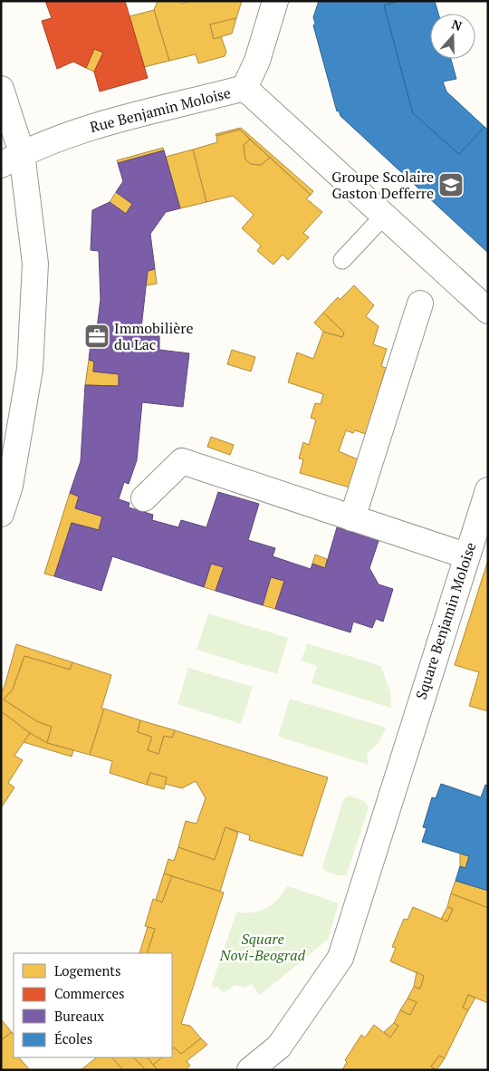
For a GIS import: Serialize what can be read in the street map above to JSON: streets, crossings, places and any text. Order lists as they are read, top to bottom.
{
  "streets": {
    "street": ["Rue Benjamin Moloise", "Square Benjamin Moloise"]
  },
  "parks": ["Square Novi-Beograd"],
  "places": {
    "school or university": ["Groupe Scolaire Gaston Defferre"],
    "office": ["Immobilière du Lac"]
  },
  "legend": [
    "Logements",
    "Commerces",
    "Bureaux",
    "Écoles"
  ],
  "north": "top"
}
